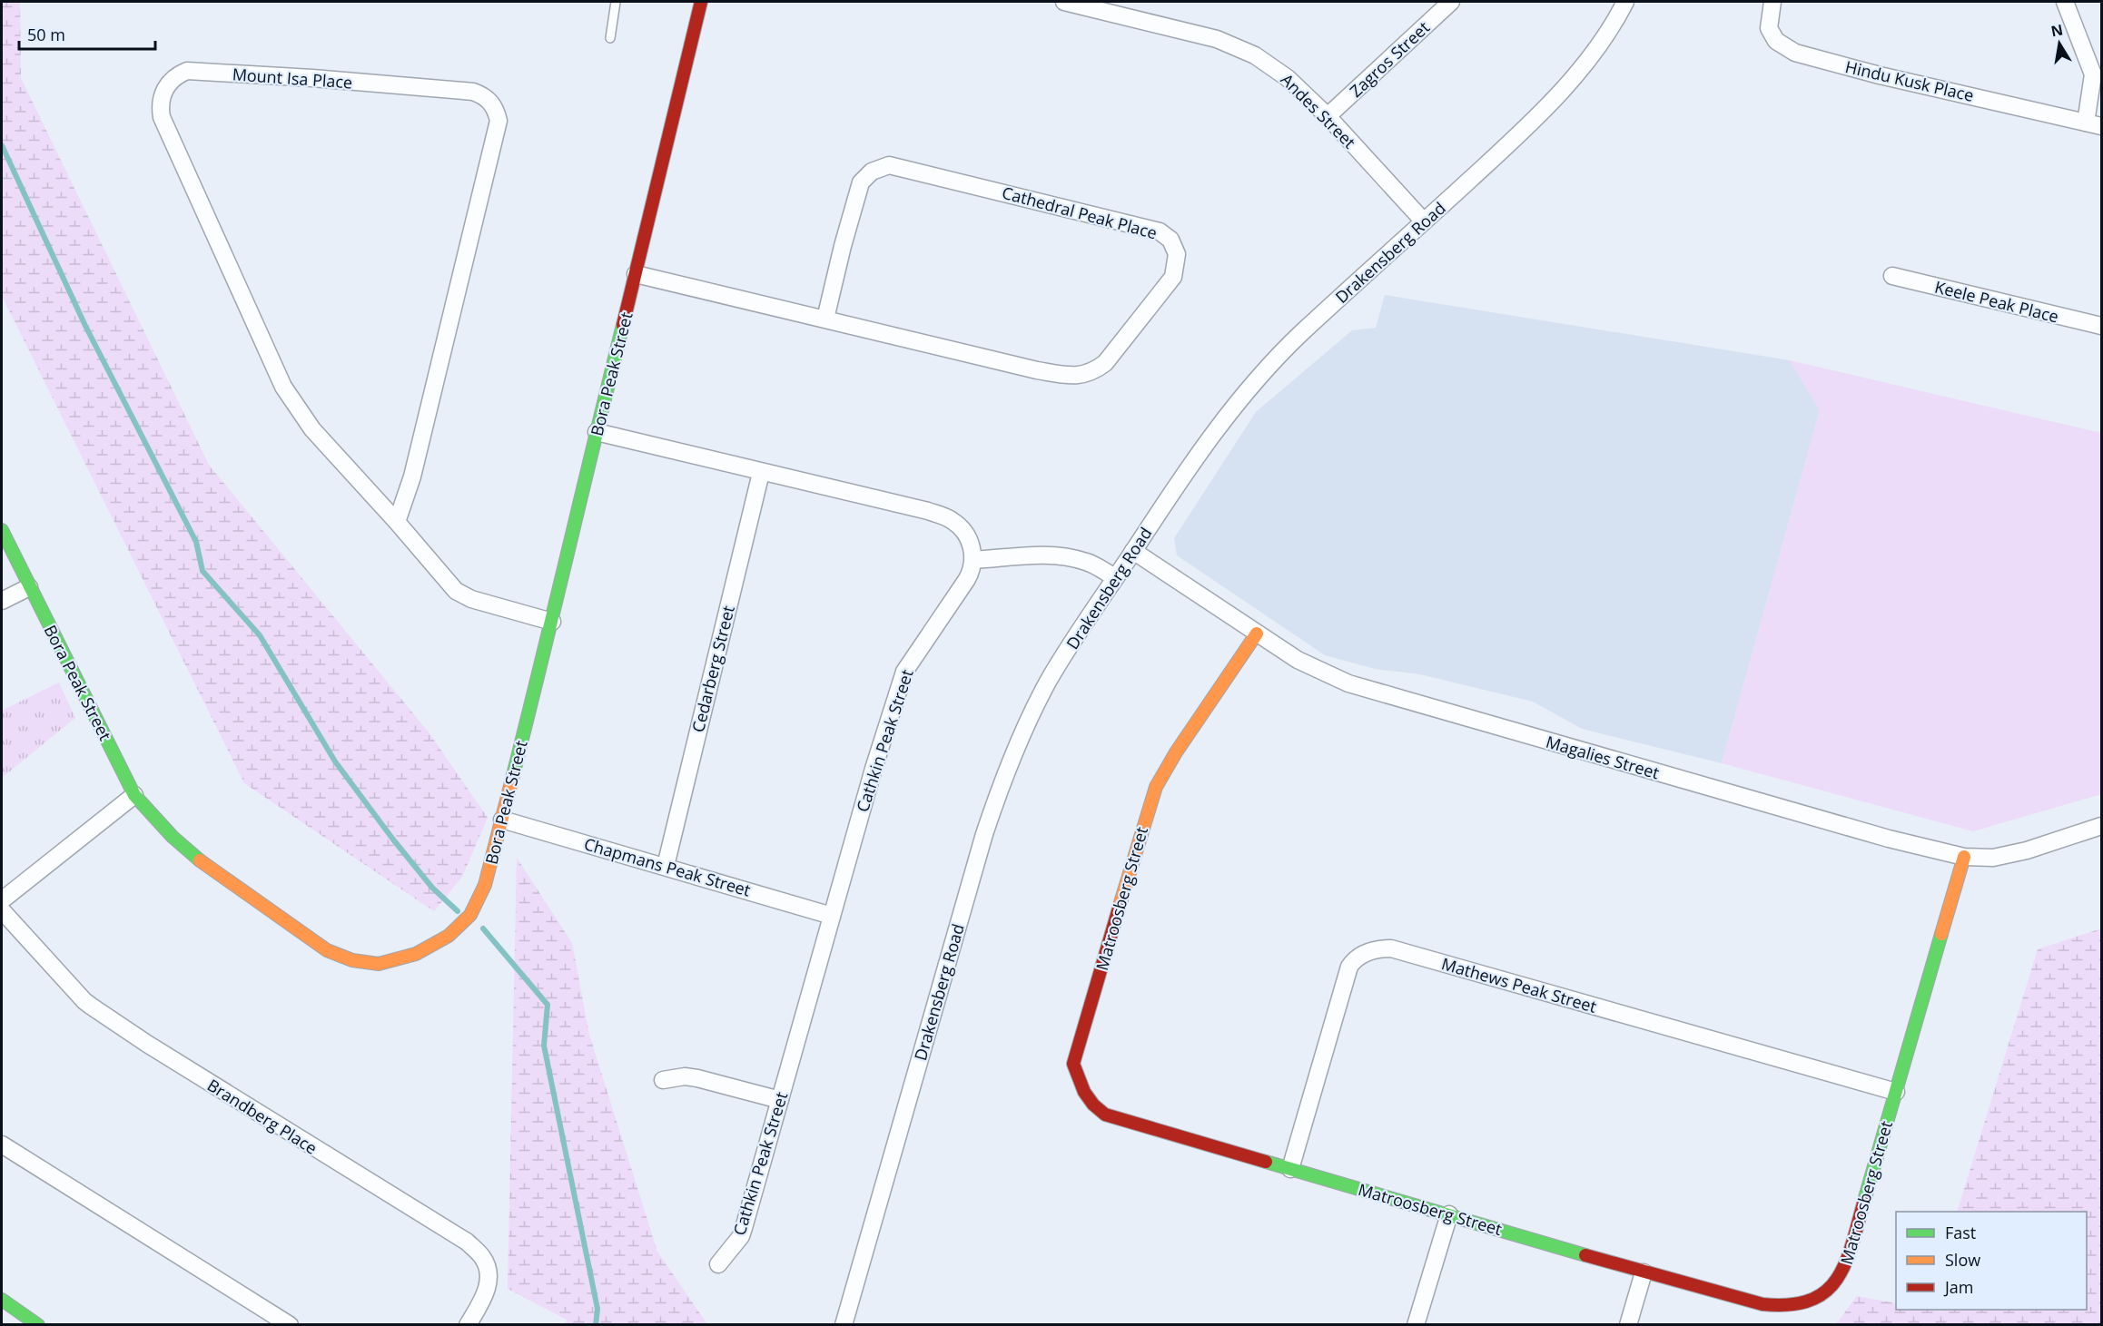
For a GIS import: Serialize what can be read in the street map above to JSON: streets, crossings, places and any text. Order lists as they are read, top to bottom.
{
  "streets": {
    "street": [
      "Zagros Street",
      "Mount Isa Place",
      "Hindu Kusk Place",
      "Andes Street",
      "Cathedral Peak Place",
      "Drakensberg Road",
      "Keele Peak Place",
      "Bora Peak Street",
      "Cedarberg Street",
      "Cathkin Peak Street",
      "Magalies Street",
      "Chapmans Peak Street",
      "Matroosberg Street",
      "Mathews Peak Street",
      "Brandberg Place"
    ]
  },
  "crossings": [
    ["Zagros Street", "Andes Street"],
    ["Mount Isa Place", "Bora Peak Street"],
    ["Andes Street", "Drakensberg Road"],
    ["Cathedral Peak Place", "Bora Peak Street"],
    ["Drakensberg Road", "Magalies Street"],
    ["Bora Peak Street", "Chapmans Peak Street"],
    ["Cedarberg Street", "Chapmans Peak Street"],
    ["Cathkin Peak Street", "Chapmans Peak Street"],
    ["Magalies Street", "Matroosberg Street"],
    ["Matroosberg Street", "Mathews Peak Street"]
  ],
  "legend": ["Fast", "Slow", "Jam"],
  "scale_bar": "50 m",
  "north": "top"
}
